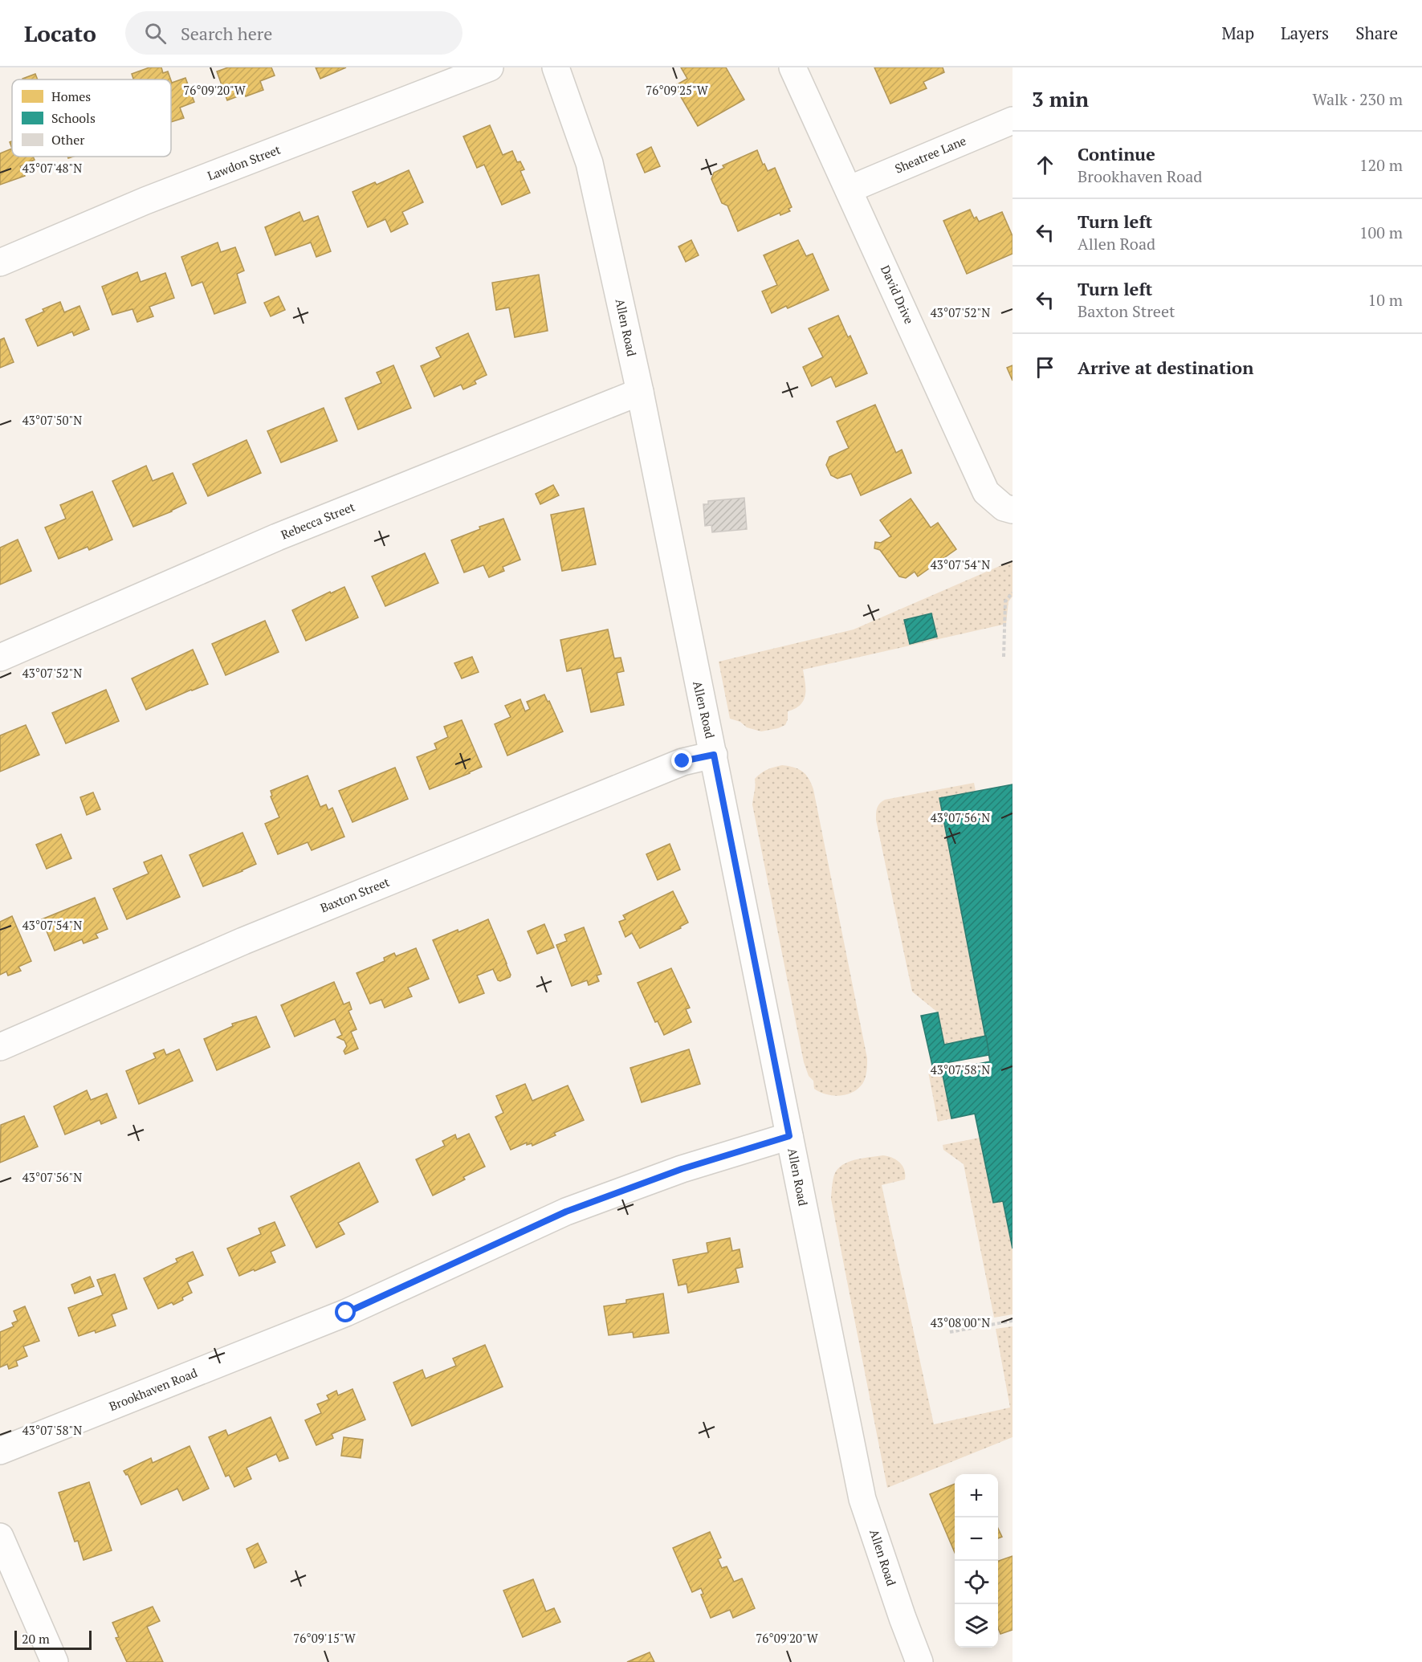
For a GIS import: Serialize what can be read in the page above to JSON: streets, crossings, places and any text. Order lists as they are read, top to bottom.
{
  "streets": {
    "street": [
      "Sheatree Lane",
      "Lawdon Street",
      "David Drive",
      "Allen Road",
      "Rebecca Street",
      "Baxton Street",
      "Brookhaven Road"
    ]
  },
  "crossings": [
    ["Sheatree Lane", "David Drive"],
    ["Allen Road", "Rebecca Street"],
    ["Allen Road", "Baxton Street"],
    ["Allen Road", "Brookhaven Road"]
  ],
  "legend": ["Homes", "Schools", "Other"],
  "scale_bar": "20 m",
  "page": {
    "header": "Locato",
    "search": "Search here",
    "nav": ["Map", "Layers", "Share"],
    "heading": ["3 min", "Walk · 230 m"],
    "list": [
      ["Continue", "Brookhaven Road", "120 m"],
      ["Turn left", "Allen Road", "100 m"],
      ["Turn left", "Baxton Street", "10 m"],
      "Arrive at destination"
    ],
    "map_buttons": ["+", "−"],
    "scale": "20 m"
  },
  "coordinates": [
    "76°09'20\"W",
    "76°09'25\"W",
    "43°07'48\"N",
    "43°07'52\"N",
    "43°07'50\"N",
    "43°07'54\"N",
    "43°07'56\"N",
    "43°07'58\"N",
    "43°08'00\"N",
    "76°09'15\"W"
  ]
}
